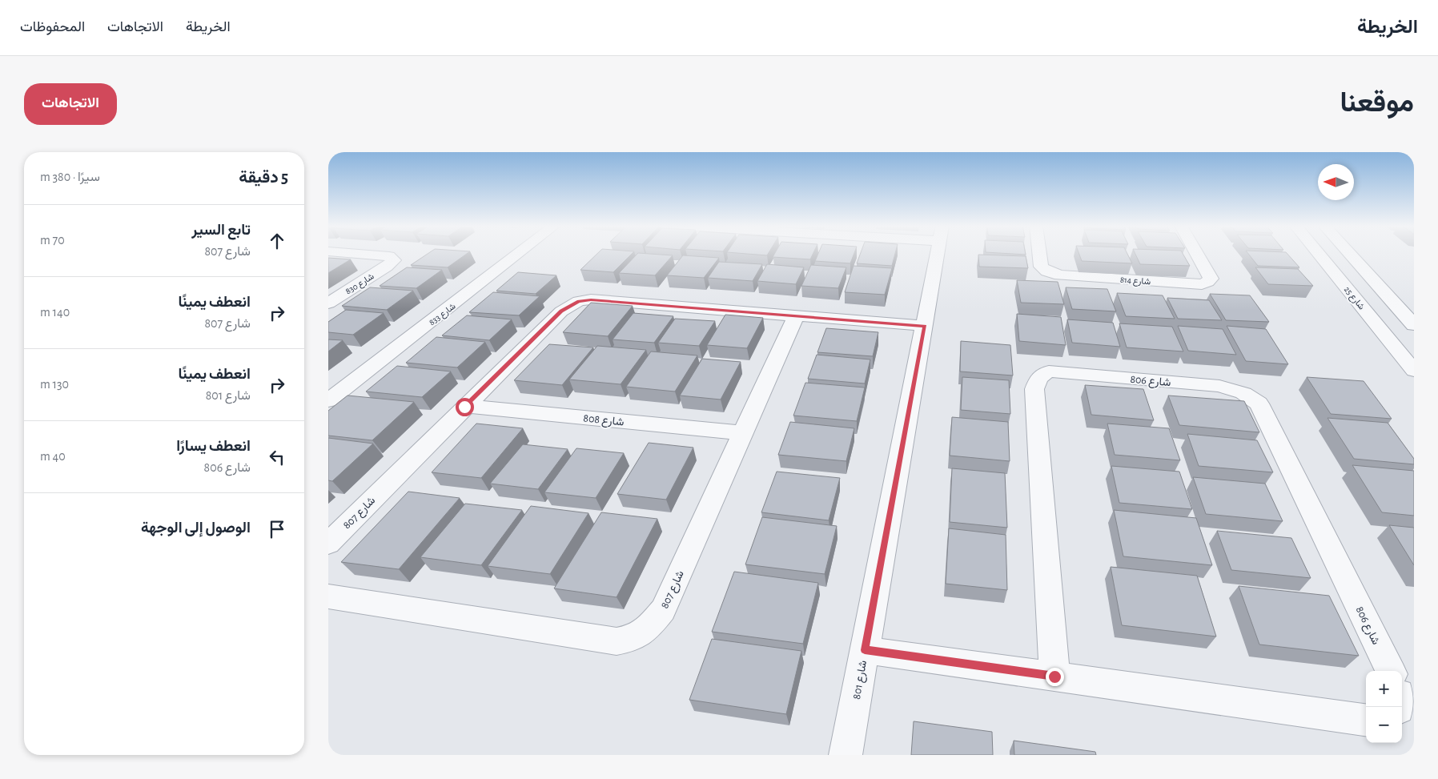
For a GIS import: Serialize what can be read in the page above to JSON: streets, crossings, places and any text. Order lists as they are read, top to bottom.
{
  "streets": {
    "street": [
      "شارع 814",
      "شارع 830",
      "شارع 25",
      "شارع 833",
      "شارع 806",
      "شارع 808",
      "شارع 807",
      "شارع 801"
    ]
  },
  "crossings": [
    ["شارع 808", "شارع 807"],
    ["شارع 807", "شارع 801"]
  ],
  "north": "left",
  "page": {
    "header": "الخريطة",
    "nav": ["الخريطة", "الاتجاهات", "المحفوظات"],
    "title": "موقعنا",
    "buttons": "الاتجاهات",
    "heading": ["5 دقيقة", "سيرًا · 380 m"],
    "list": [
      ["تابع السير", "شارع 807", "70 m"],
      ["انعطف يمينًا", "شارع 807", "140 m"],
      ["انعطف يمينًا", "شارع 801", "130 m"],
      ["انعطف يسارًا", "شارع 806", "40 m"],
      "الوصول إلى الوجهة"
    ],
    "map_buttons": ["+", "−"]
  }
}
